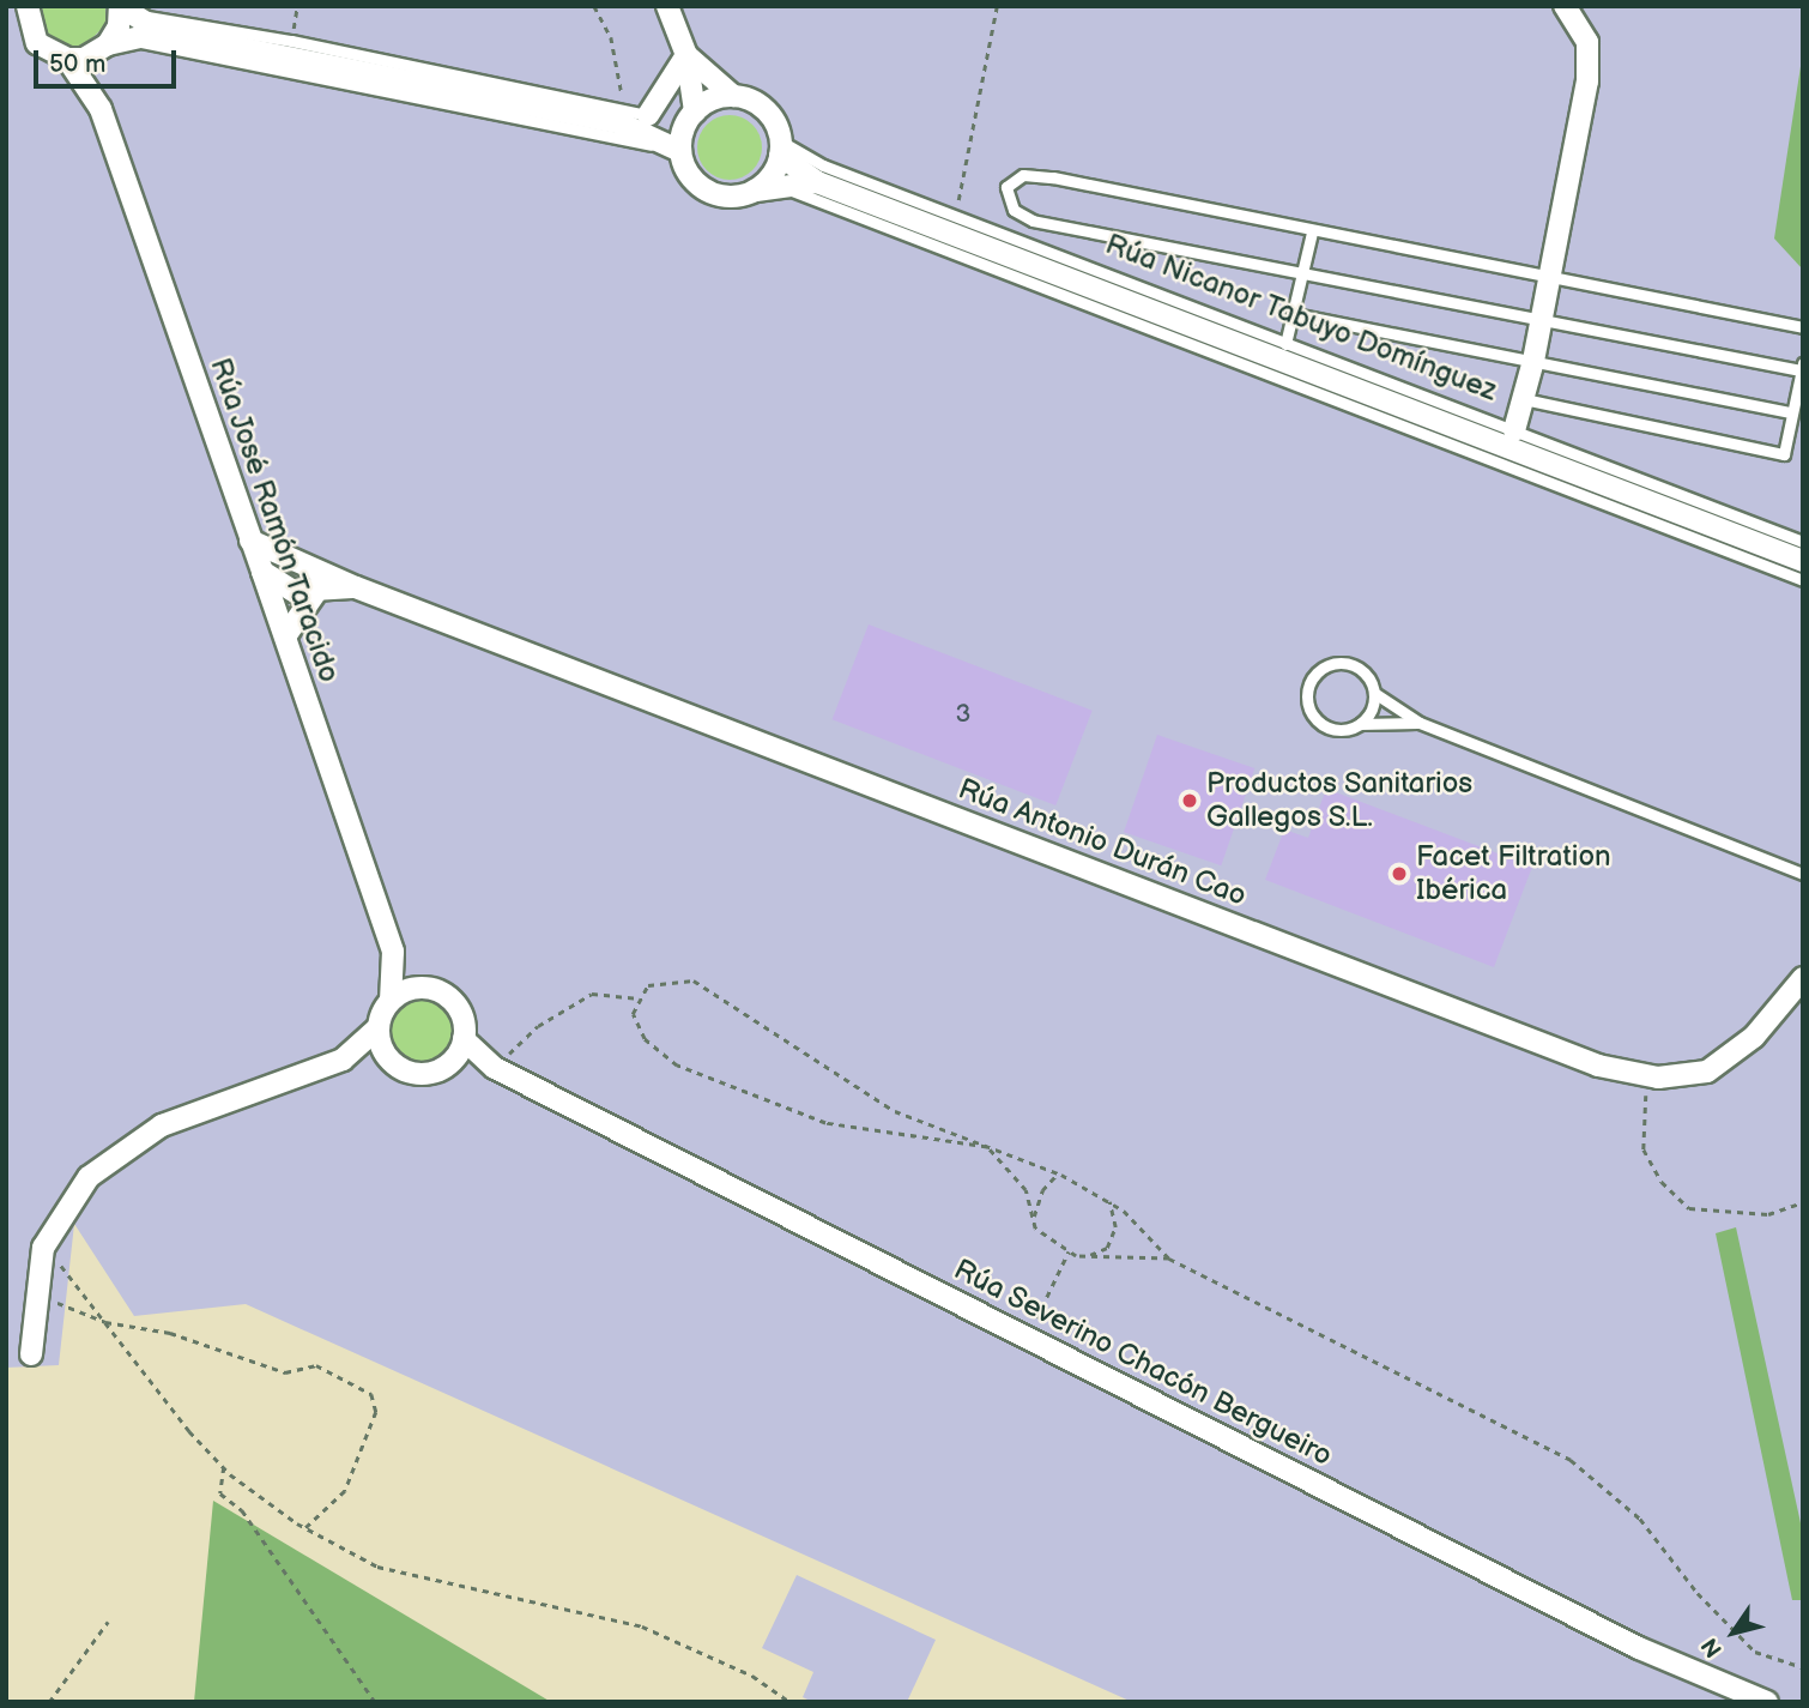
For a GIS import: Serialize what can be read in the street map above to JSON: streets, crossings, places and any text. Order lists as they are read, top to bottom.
{
  "streets": {
    "street": [
      "Rúa Nicanor Tabuyo Domínguez",
      "Rúa José Ramón Taracido",
      "Rúa Antonio Durán Cao",
      "Rúa Severino Chacón Bergueiro"
    ]
  },
  "crossings": [
    ["Rúa José Ramón Taracido", "Rúa Antonio Durán Cao"],
    ["Rúa José Ramón Taracido", "Rúa Severino Chacón Bergueiro"]
  ],
  "places": ["Productos Sanitarios Gallegos S.L.", "Facet Filtration Ibérica"],
  "house_numbers": ["3"],
  "scale_bar": "50 m",
  "north": "bottom left"
}
